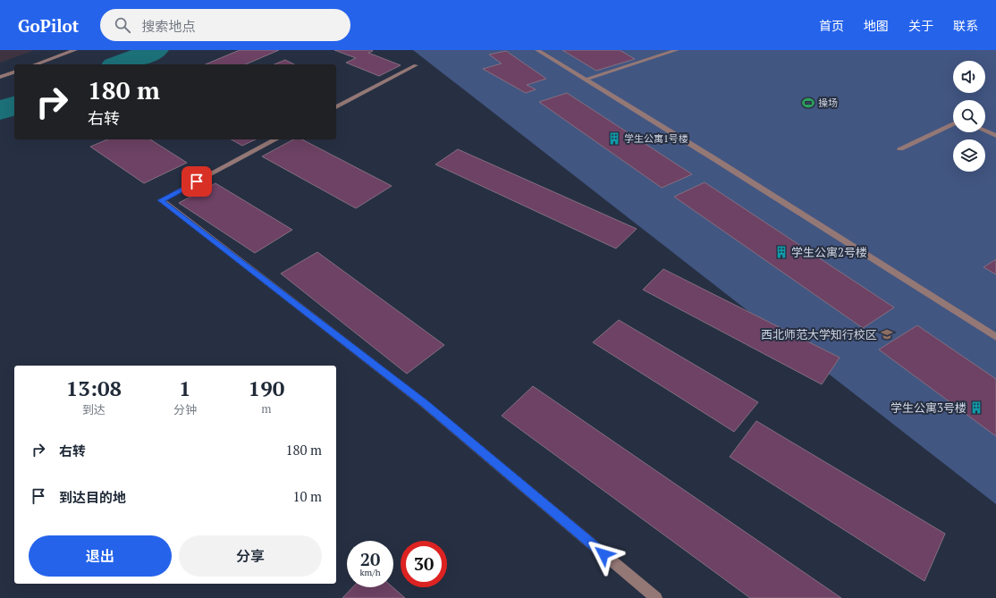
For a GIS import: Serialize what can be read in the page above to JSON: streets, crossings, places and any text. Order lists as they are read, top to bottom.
{
  "places": {
    "sports": ["操场"],
    "building": ["学生公寓1号楼", "学生公寓2号楼", "学生公寓3号楼"],
    "school or university": ["西北师范大学知行校区"]
  },
  "page": {
    "header": "GoPilot",
    "search": "搜索地点",
    "nav": [
      "首页",
      "地图",
      "关于",
      "联系"
    ],
    "turn": ["180 m", "右转"],
    "eta": [
      "13:08",
      "到达",
      "1",
      "分钟",
      "190",
      "m"
    ],
    "list": [
      {
        "name": "右转",
        "value": "180 m"
      },
      {
        "name": "到达目的地",
        "value": "10 m"
      }
    ],
    "buttons": ["退出", "分享"],
    "speed": "20 km/h",
    "limit": "30"
  }
}
